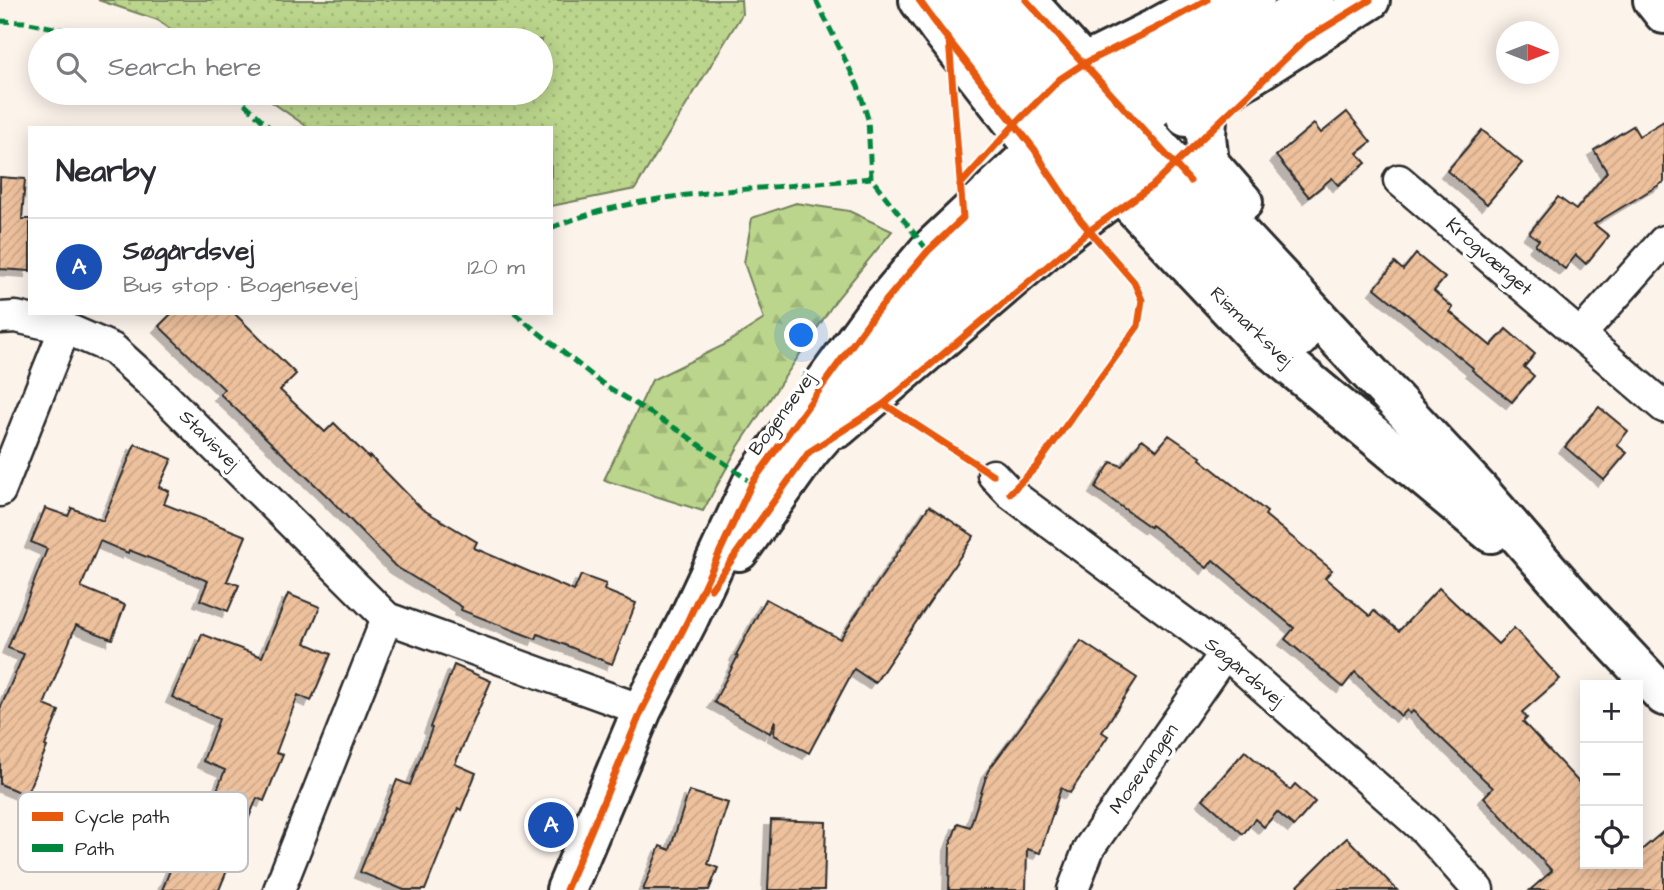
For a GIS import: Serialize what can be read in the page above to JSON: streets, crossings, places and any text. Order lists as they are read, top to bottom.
{
  "streets": {
    "main road": ["Rismarksvej", "Bogensevej"],
    "street": [
      "Krogvænget",
      "Stavisvej",
      "Søgårdsvej",
      "Mosevangen"
    ]
  },
  "crossings": [
    ["Rismarksvej", "Bogensevej"],
    ["Bogensevej", "Stavisvej"],
    ["Søgårdsvej", "Mosevangen"]
  ],
  "legend": ["Cycle path", "Path"],
  "north": "right",
  "page": {
    "search": "Search here",
    "heading": "Nearby",
    "list": [
      {
        "mark": "A",
        "name": "Søgårdsvej",
        "note": "Bus stop · Bogensevej",
        "value": "120 m"
      }
    ],
    "map_buttons": ["+", "−"],
    "pins": "A"
  }
}
